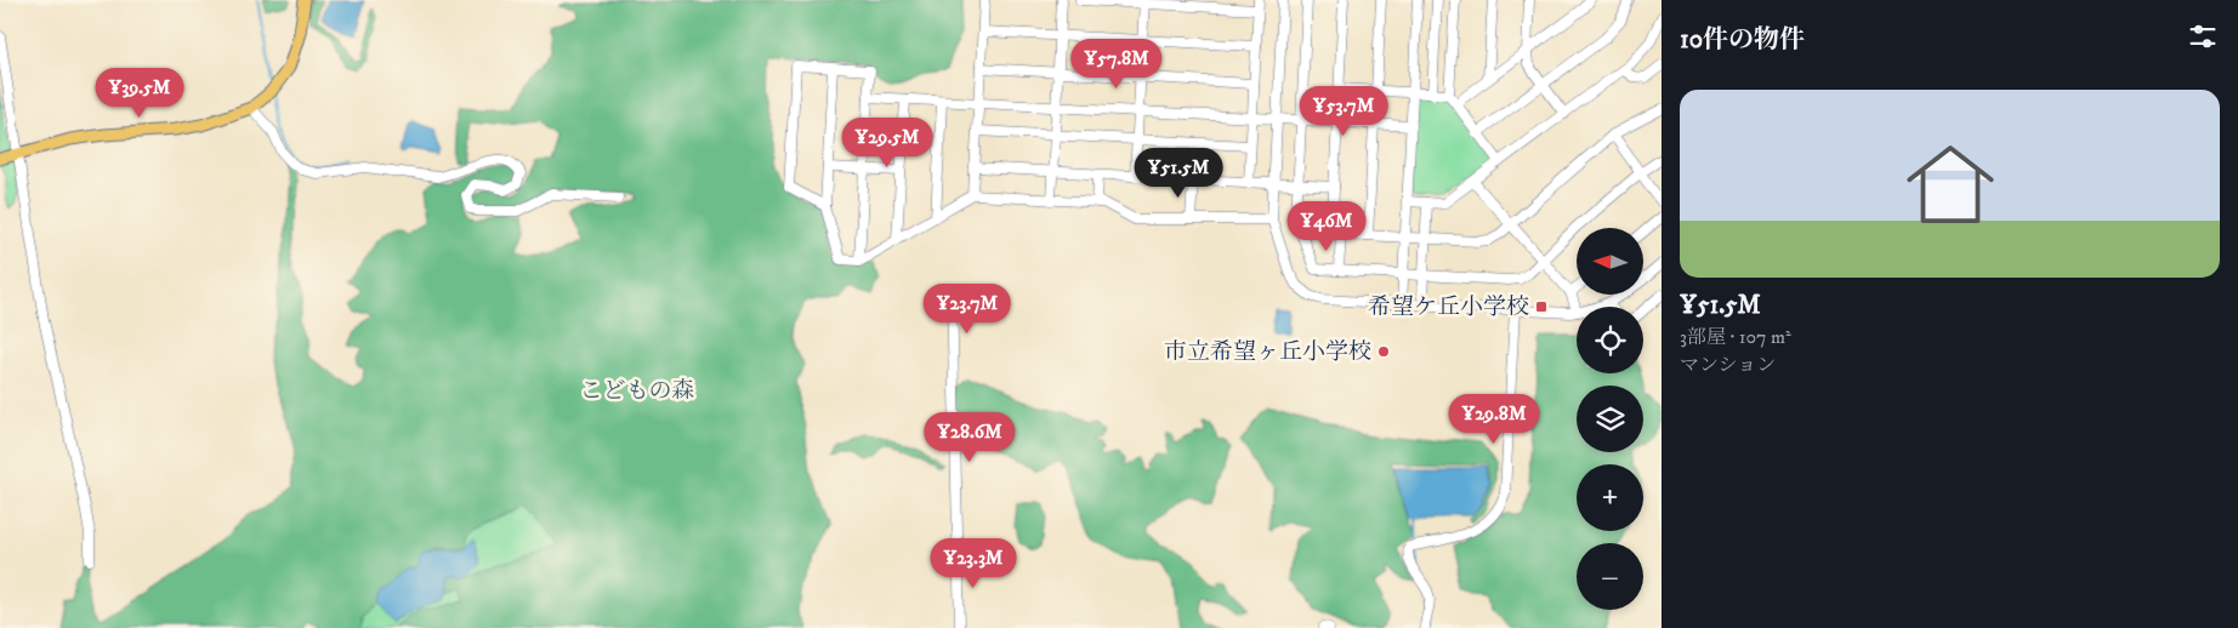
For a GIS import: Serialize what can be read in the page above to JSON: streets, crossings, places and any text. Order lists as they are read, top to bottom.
{
  "parks": ["こどもの森"],
  "places": {
    "transit": ["希望ケ丘小学校"],
    "other": ["市立希望ヶ丘小学校"]
  },
  "north": "left",
  "page": {
    "heading": "10件の物件",
    "price": [
      "¥57.8M",
      "¥39.5M",
      "¥53.7M",
      "¥29.5M",
      "¥51.5M",
      "¥46M",
      "¥23.7M",
      "¥29.8M",
      "¥28.6M",
      "¥23.3M"
    ],
    "list": [
      {
        "name": "¥51.5M",
        "note": "3部屋 · 107 m² · マンション"
      }
    ],
    "map_buttons": ["+", "−"]
  }
}
